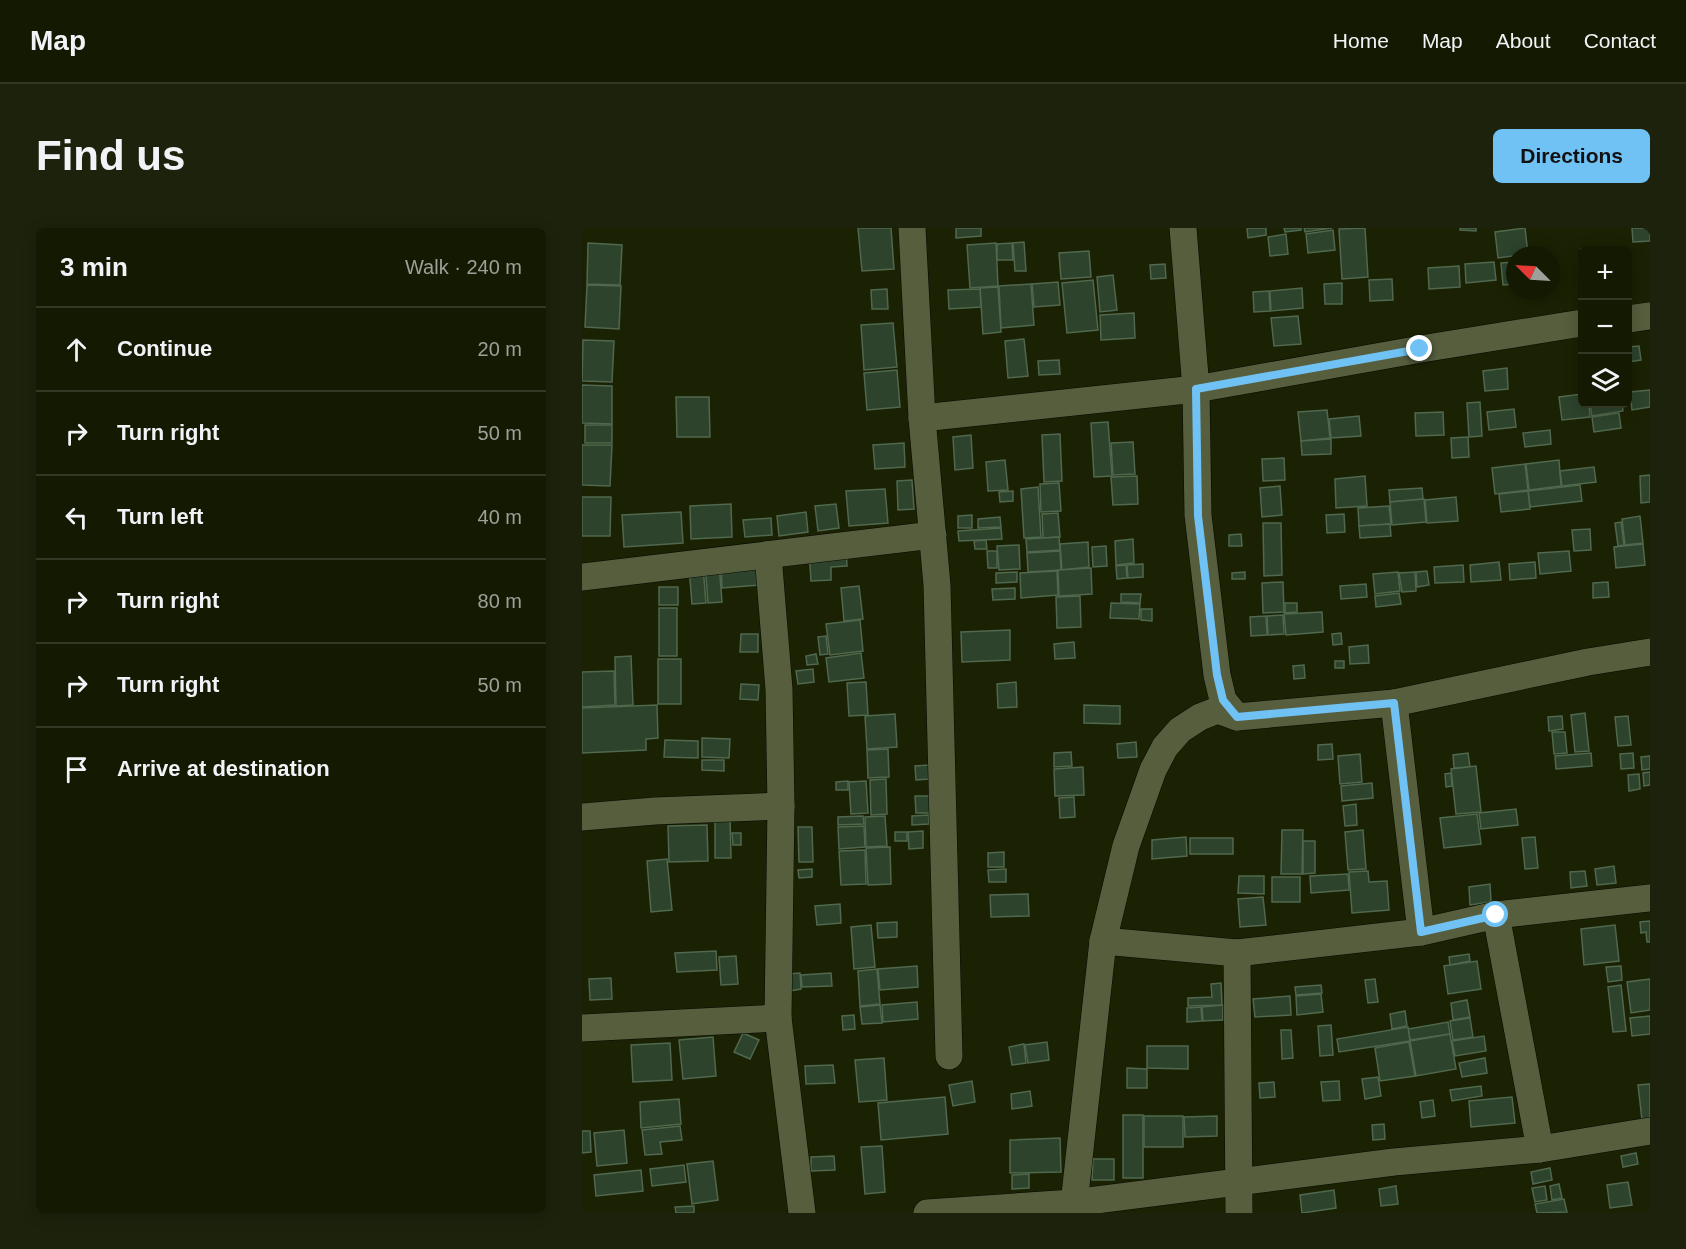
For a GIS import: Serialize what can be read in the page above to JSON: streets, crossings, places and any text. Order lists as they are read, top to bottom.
{
  "north": "top left",
  "page": {
    "header": "Map",
    "nav": [
      "Home",
      "Map",
      "About",
      "Contact"
    ],
    "buttons": "Directions",
    "title": "Find us",
    "heading": ["3 min", "Walk · 240 m"],
    "map_buttons": ["+", "−"],
    "list": [
      ["Continue", "20 m"],
      ["Turn right", "50 m"],
      ["Turn left", "40 m"],
      ["Turn right", "80 m"],
      ["Turn right", "50 m"],
      "Arrive at destination"
    ]
  }
}
